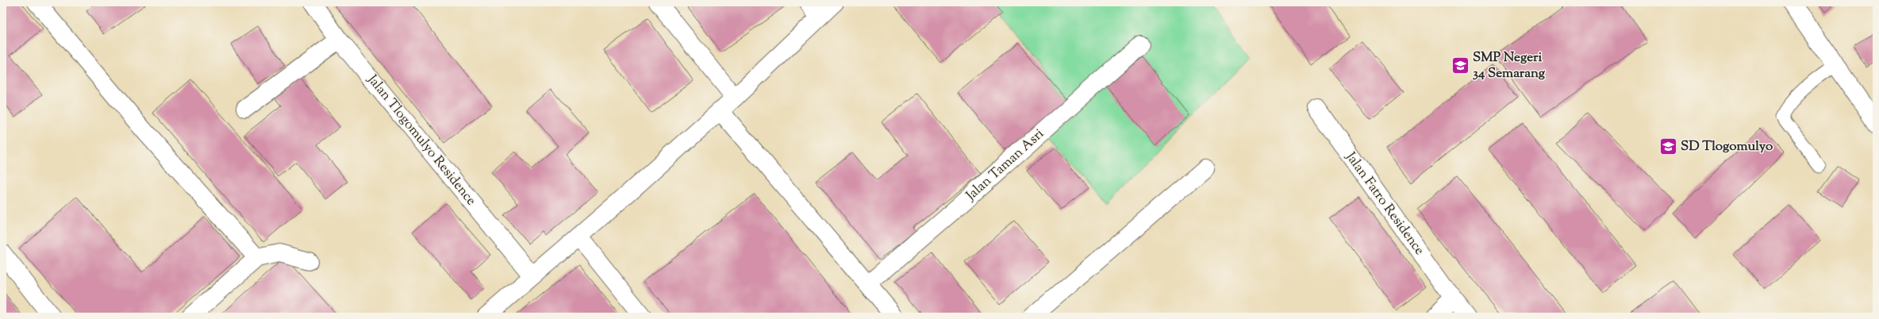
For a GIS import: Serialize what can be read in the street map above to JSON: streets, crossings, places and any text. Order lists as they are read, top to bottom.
{
  "streets": {
    "street": ["Jalan Tlogomulyo Residence", "Jalan Taman Asri", "Jalan Fatro Residence"]
  },
  "places": {
    "school or university": ["SMP Negeri 34 Semarang", "SD Tlogomulyo"]
  }
}
